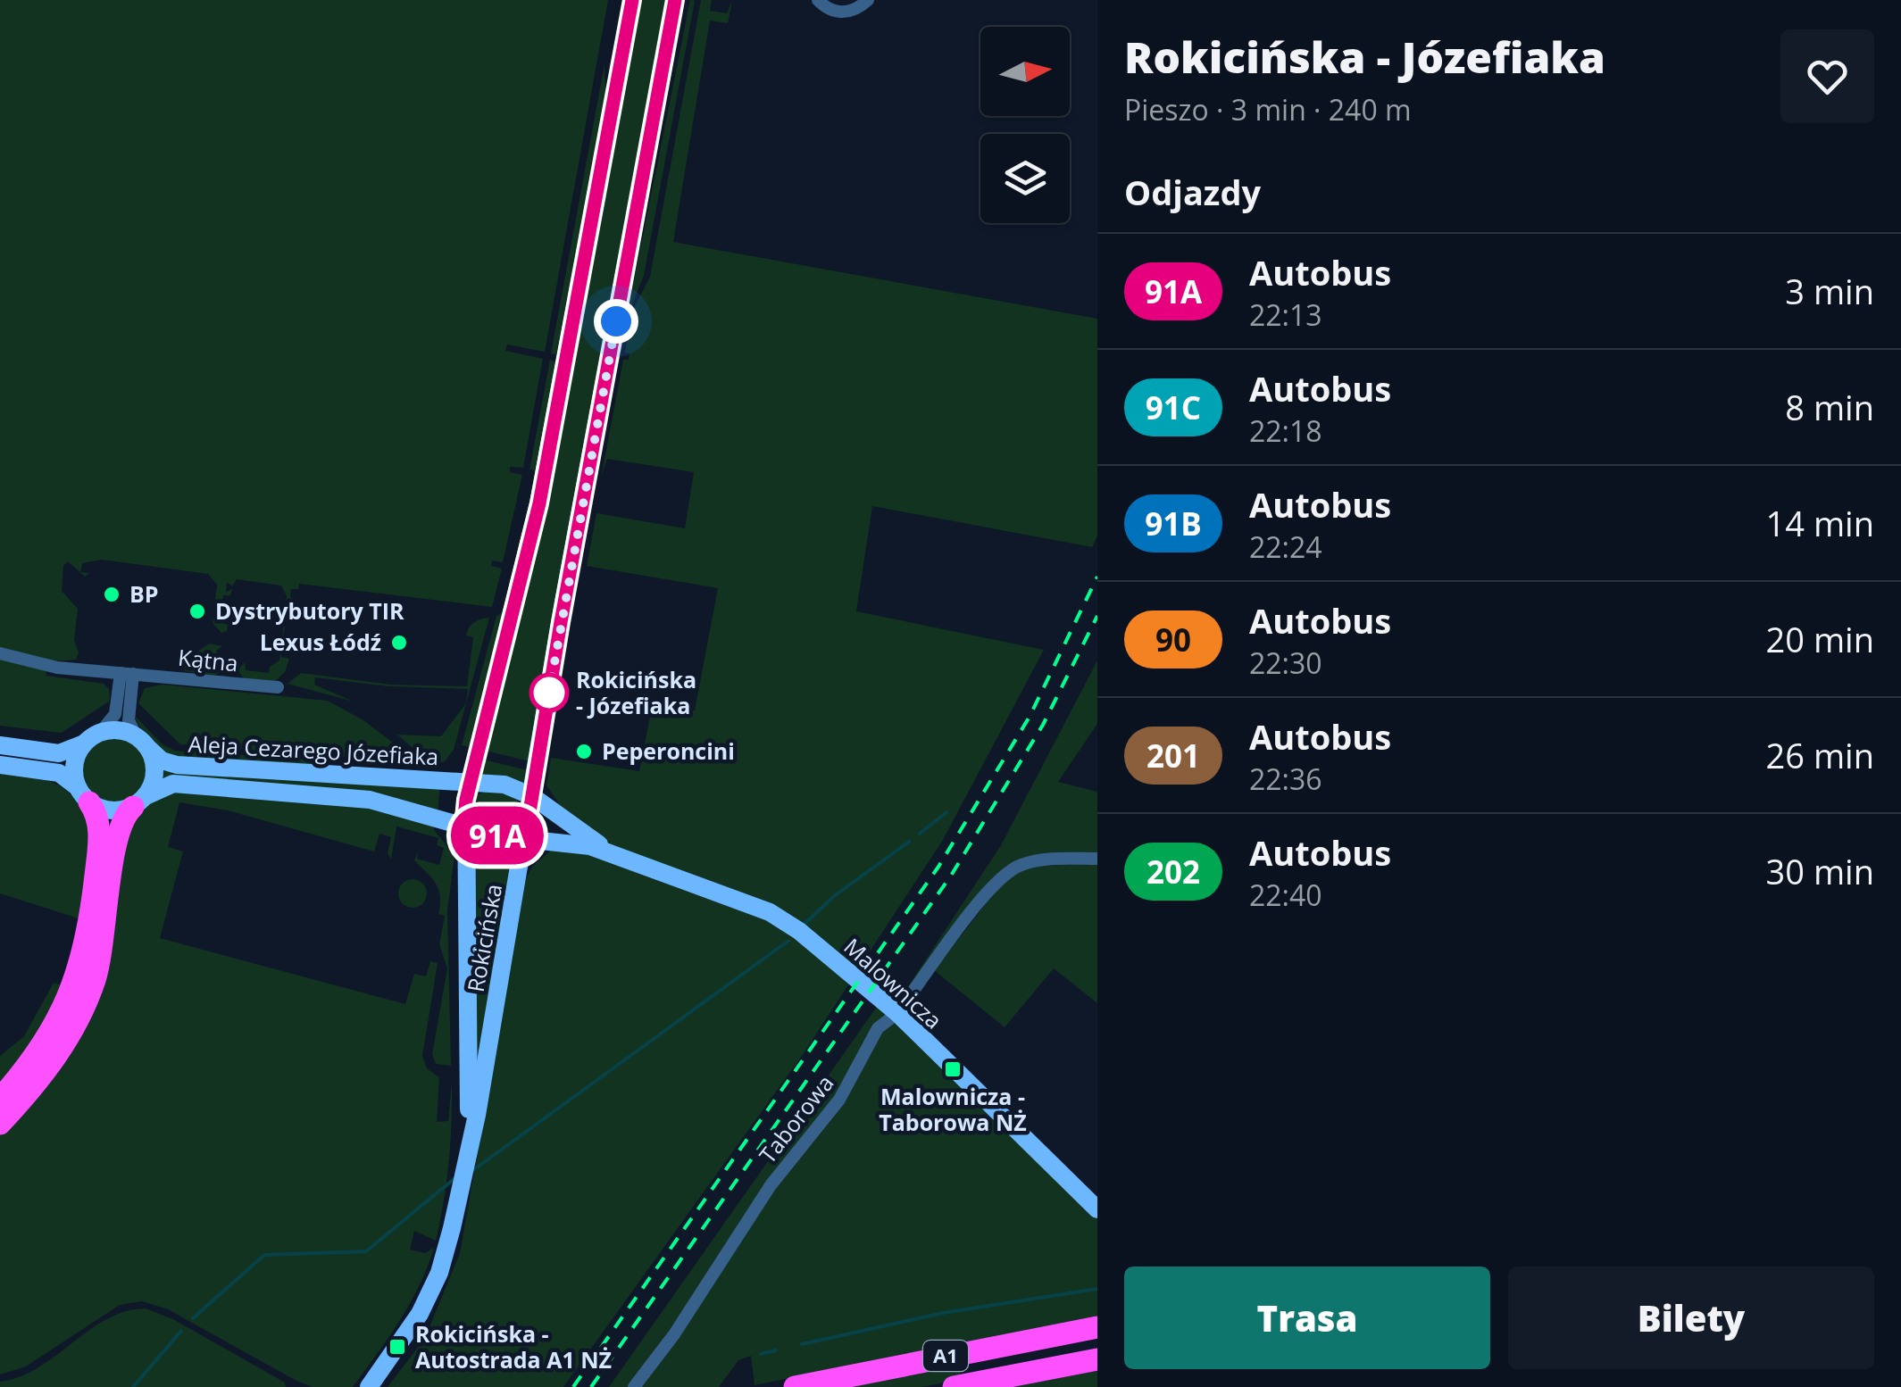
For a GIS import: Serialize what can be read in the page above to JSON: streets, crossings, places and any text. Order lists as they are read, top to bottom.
{
  "streets": {
    "highway": ["A1"],
    "main road": ["Aleja Cezarego Józefiaka", "Rokicińska", "Malownicza"],
    "street": ["Kątna", "Taborowa"]
  },
  "crossings": [
    ["Aleja Cezarego Józefiaka", "Rokicińska"],
    ["Aleja Cezarego Józefiaka", "Malownicza"],
    ["Rokicińska", "Malownicza"],
    ["Malownicza", "Taborowa"]
  ],
  "places": {
    "other": [
      "BP",
      "Dystrybutory TIR",
      "Lexus Łódź",
      "Rokicińska - Józefiaka",
      "Peperoncini"
    ],
    "transit": ["Malownicza - Taborowa NŻ", "Rokicińska - Autostrada A1 NŻ"]
  },
  "lines": ["bus line 91A"],
  "north": "right",
  "page": {
    "on_map": "91A",
    "heading": [
      ["Rokicińska - Józefiaka", "Pieszo · 3 min · 240 m"],
      "Odjazdy"
    ],
    "list": [
      {
        "mark": "91A",
        "name": "Autobus",
        "note": "22:13",
        "value": "3 min"
      },
      {
        "mark": "91C",
        "name": "Autobus",
        "note": "22:18",
        "value": "8 min"
      },
      {
        "mark": "91B",
        "name": "Autobus",
        "note": "22:24",
        "value": "14 min"
      },
      {
        "mark": "90",
        "name": "Autobus",
        "note": "22:30",
        "value": "20 min"
      },
      {
        "mark": "201",
        "name": "Autobus",
        "note": "22:36",
        "value": "26 min"
      },
      {
        "mark": "202",
        "name": "Autobus",
        "note": "22:40",
        "value": "30 min"
      }
    ],
    "buttons": ["Trasa", "Bilety"]
  }
}
